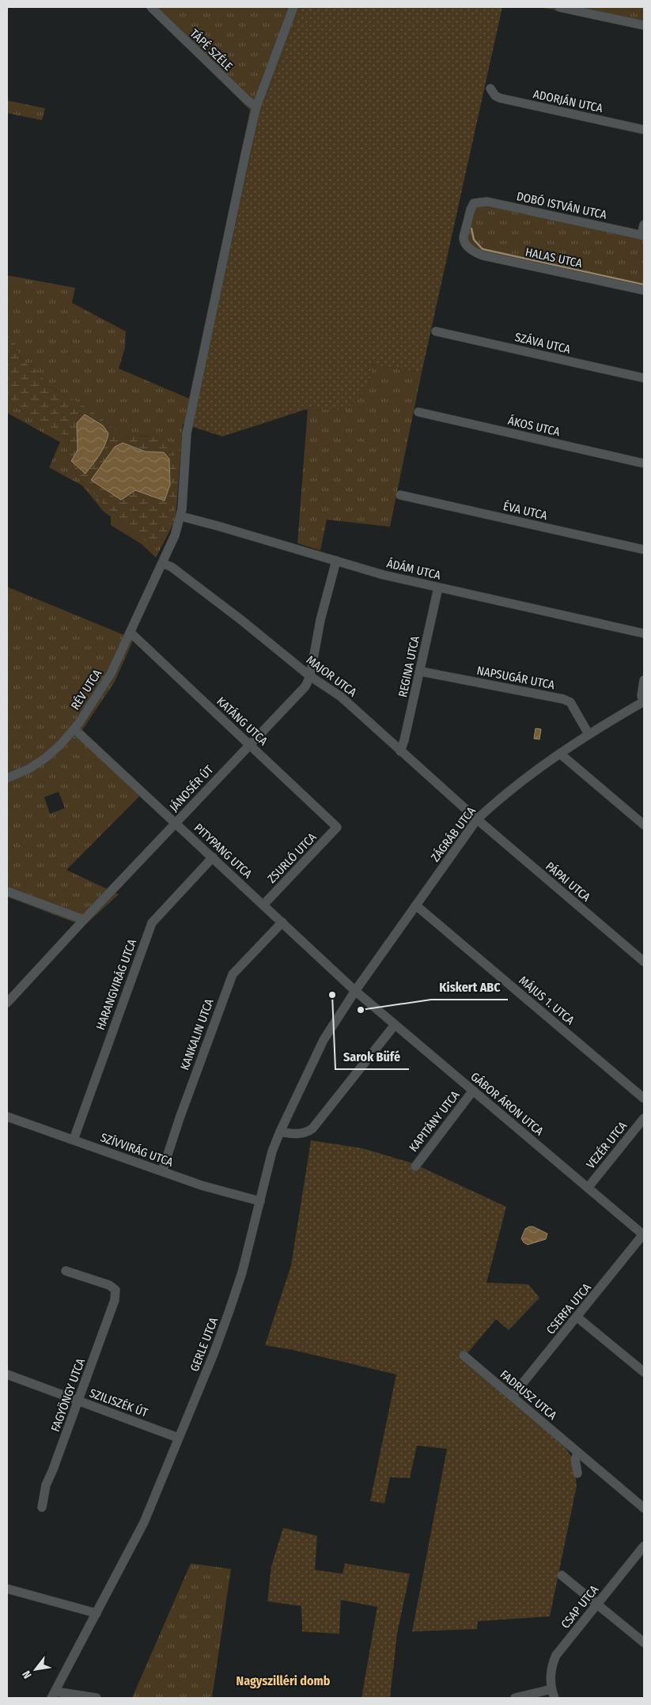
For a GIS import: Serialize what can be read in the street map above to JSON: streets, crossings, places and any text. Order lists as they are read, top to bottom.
{
  "streets": {
    "street": [
      "TÁPÉ SZÉLE",
      "ADORJÁN UTCA",
      "DOBÓ ISTVÁN UTCA",
      "HALAS UTCA",
      "SZÁVA UTCA",
      "ÁKOS UTCA",
      "ÉVA UTCA",
      "ÁDÁM UTCA",
      "REGINA UTCA",
      "MAJOR UTCA",
      "NAPSUGÁR UTCA",
      "RÉV UTCA",
      "KATÁNG UTCA",
      "JÁNOSÉR ÚT",
      "ZÁGRÁB UTCA",
      "PITYPANG UTCA",
      "ZSURLÓ UTCA",
      "PÁPAI UTCA",
      "HARANGVIRÁG UTCA",
      "MÁJUS 1. UTCA",
      "KANKALIN UTCA",
      "GÁBOR ÁRON UTCA",
      "KAPITÁNY UTCA",
      "VEZÉR UTCA",
      "SZÍVVIRÁG UTCA",
      "CSERFA UTCA",
      "GERLE UTCA",
      "FAGYÖNGY UTCA",
      "FADRUSZ UTCA",
      "SZILISZÉK ÚT",
      "CSAP UTCA"
    ]
  },
  "crossings": [
    ["TÁPÉ SZÉLE", "RÉV UTCA"],
    ["DOBÓ ISTVÁN UTCA", "HALAS UTCA"],
    ["ÁDÁM UTCA", "REGINA UTCA"],
    ["ÁDÁM UTCA", "RÉV UTCA"],
    ["ÁDÁM UTCA", "JÁNOSÉR ÚT"],
    ["REGINA UTCA", "MAJOR UTCA"],
    ["REGINA UTCA", "NAPSUGÁR UTCA"],
    ["MAJOR UTCA", "RÉV UTCA"],
    ["MAJOR UTCA", "JÁNOSÉR ÚT"],
    ["MAJOR UTCA", "ZÁGRÁB UTCA"],
    ["MAJOR UTCA", "PÁPAI UTCA"],
    ["NAPSUGÁR UTCA", "ZÁGRÁB UTCA"],
    ["RÉV UTCA", "KATÁNG UTCA"],
    ["RÉV UTCA", "PITYPANG UTCA"],
    ["KATÁNG UTCA", "JÁNOSÉR ÚT"],
    ["KATÁNG UTCA", "ZSURLÓ UTCA"],
    ["JÁNOSÉR ÚT", "PITYPANG UTCA"],
    ["ZÁGRÁB UTCA", "PITYPANG UTCA"],
    ["ZÁGRÁB UTCA", "PÁPAI UTCA"],
    ["ZÁGRÁB UTCA", "MÁJUS 1. UTCA"],
    ["ZÁGRÁB UTCA", "GÁBOR ÁRON UTCA"],
    ["ZÁGRÁB UTCA", "GERLE UTCA"],
    ["PITYPANG UTCA", "ZSURLÓ UTCA"],
    ["PITYPANG UTCA", "HARANGVIRÁG UTCA"],
    ["PITYPANG UTCA", "KANKALIN UTCA"],
    ["PITYPANG UTCA", "GÁBOR ÁRON UTCA"],
    ["PITYPANG UTCA", "GERLE UTCA"],
    ["HARANGVIRÁG UTCA", "SZÍVVIRÁG UTCA"],
    ["KANKALIN UTCA", "SZÍVVIRÁG UTCA"],
    ["GÁBOR ÁRON UTCA", "KAPITÁNY UTCA"],
    ["GÁBOR ÁRON UTCA", "VEZÉR UTCA"],
    ["GÁBOR ÁRON UTCA", "CSERFA UTCA"],
    ["GÁBOR ÁRON UTCA", "GERLE UTCA"],
    ["SZÍVVIRÁG UTCA", "GERLE UTCA"],
    ["CSERFA UTCA", "FADRUSZ UTCA"],
    ["GERLE UTCA", "SZILISZÉK ÚT"],
    ["FAGYÖNGY UTCA", "SZILISZÉK ÚT"]
  ],
  "districts": ["Nagyszilléri domb"],
  "places": ["Sarok Büfé", "Kiskert ABC"],
  "north": "bottom left"
}
